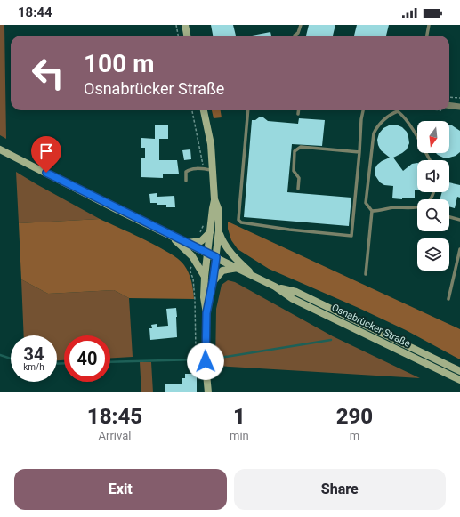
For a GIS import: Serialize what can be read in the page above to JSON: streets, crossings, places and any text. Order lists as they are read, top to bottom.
{
  "streets": {
    "main road": ["Osnabrücker Straße"]
  },
  "north": "bottom",
  "page": {
    "status": "18:44",
    "turn": ["100 m", "Osnabrücker Straße"],
    "speed": "34 km/h",
    "limit": "40",
    "eta": [
      "18:45",
      "Arrival",
      "1",
      "min",
      "290",
      "m"
    ],
    "buttons": ["Exit", "Share"]
  }
}
